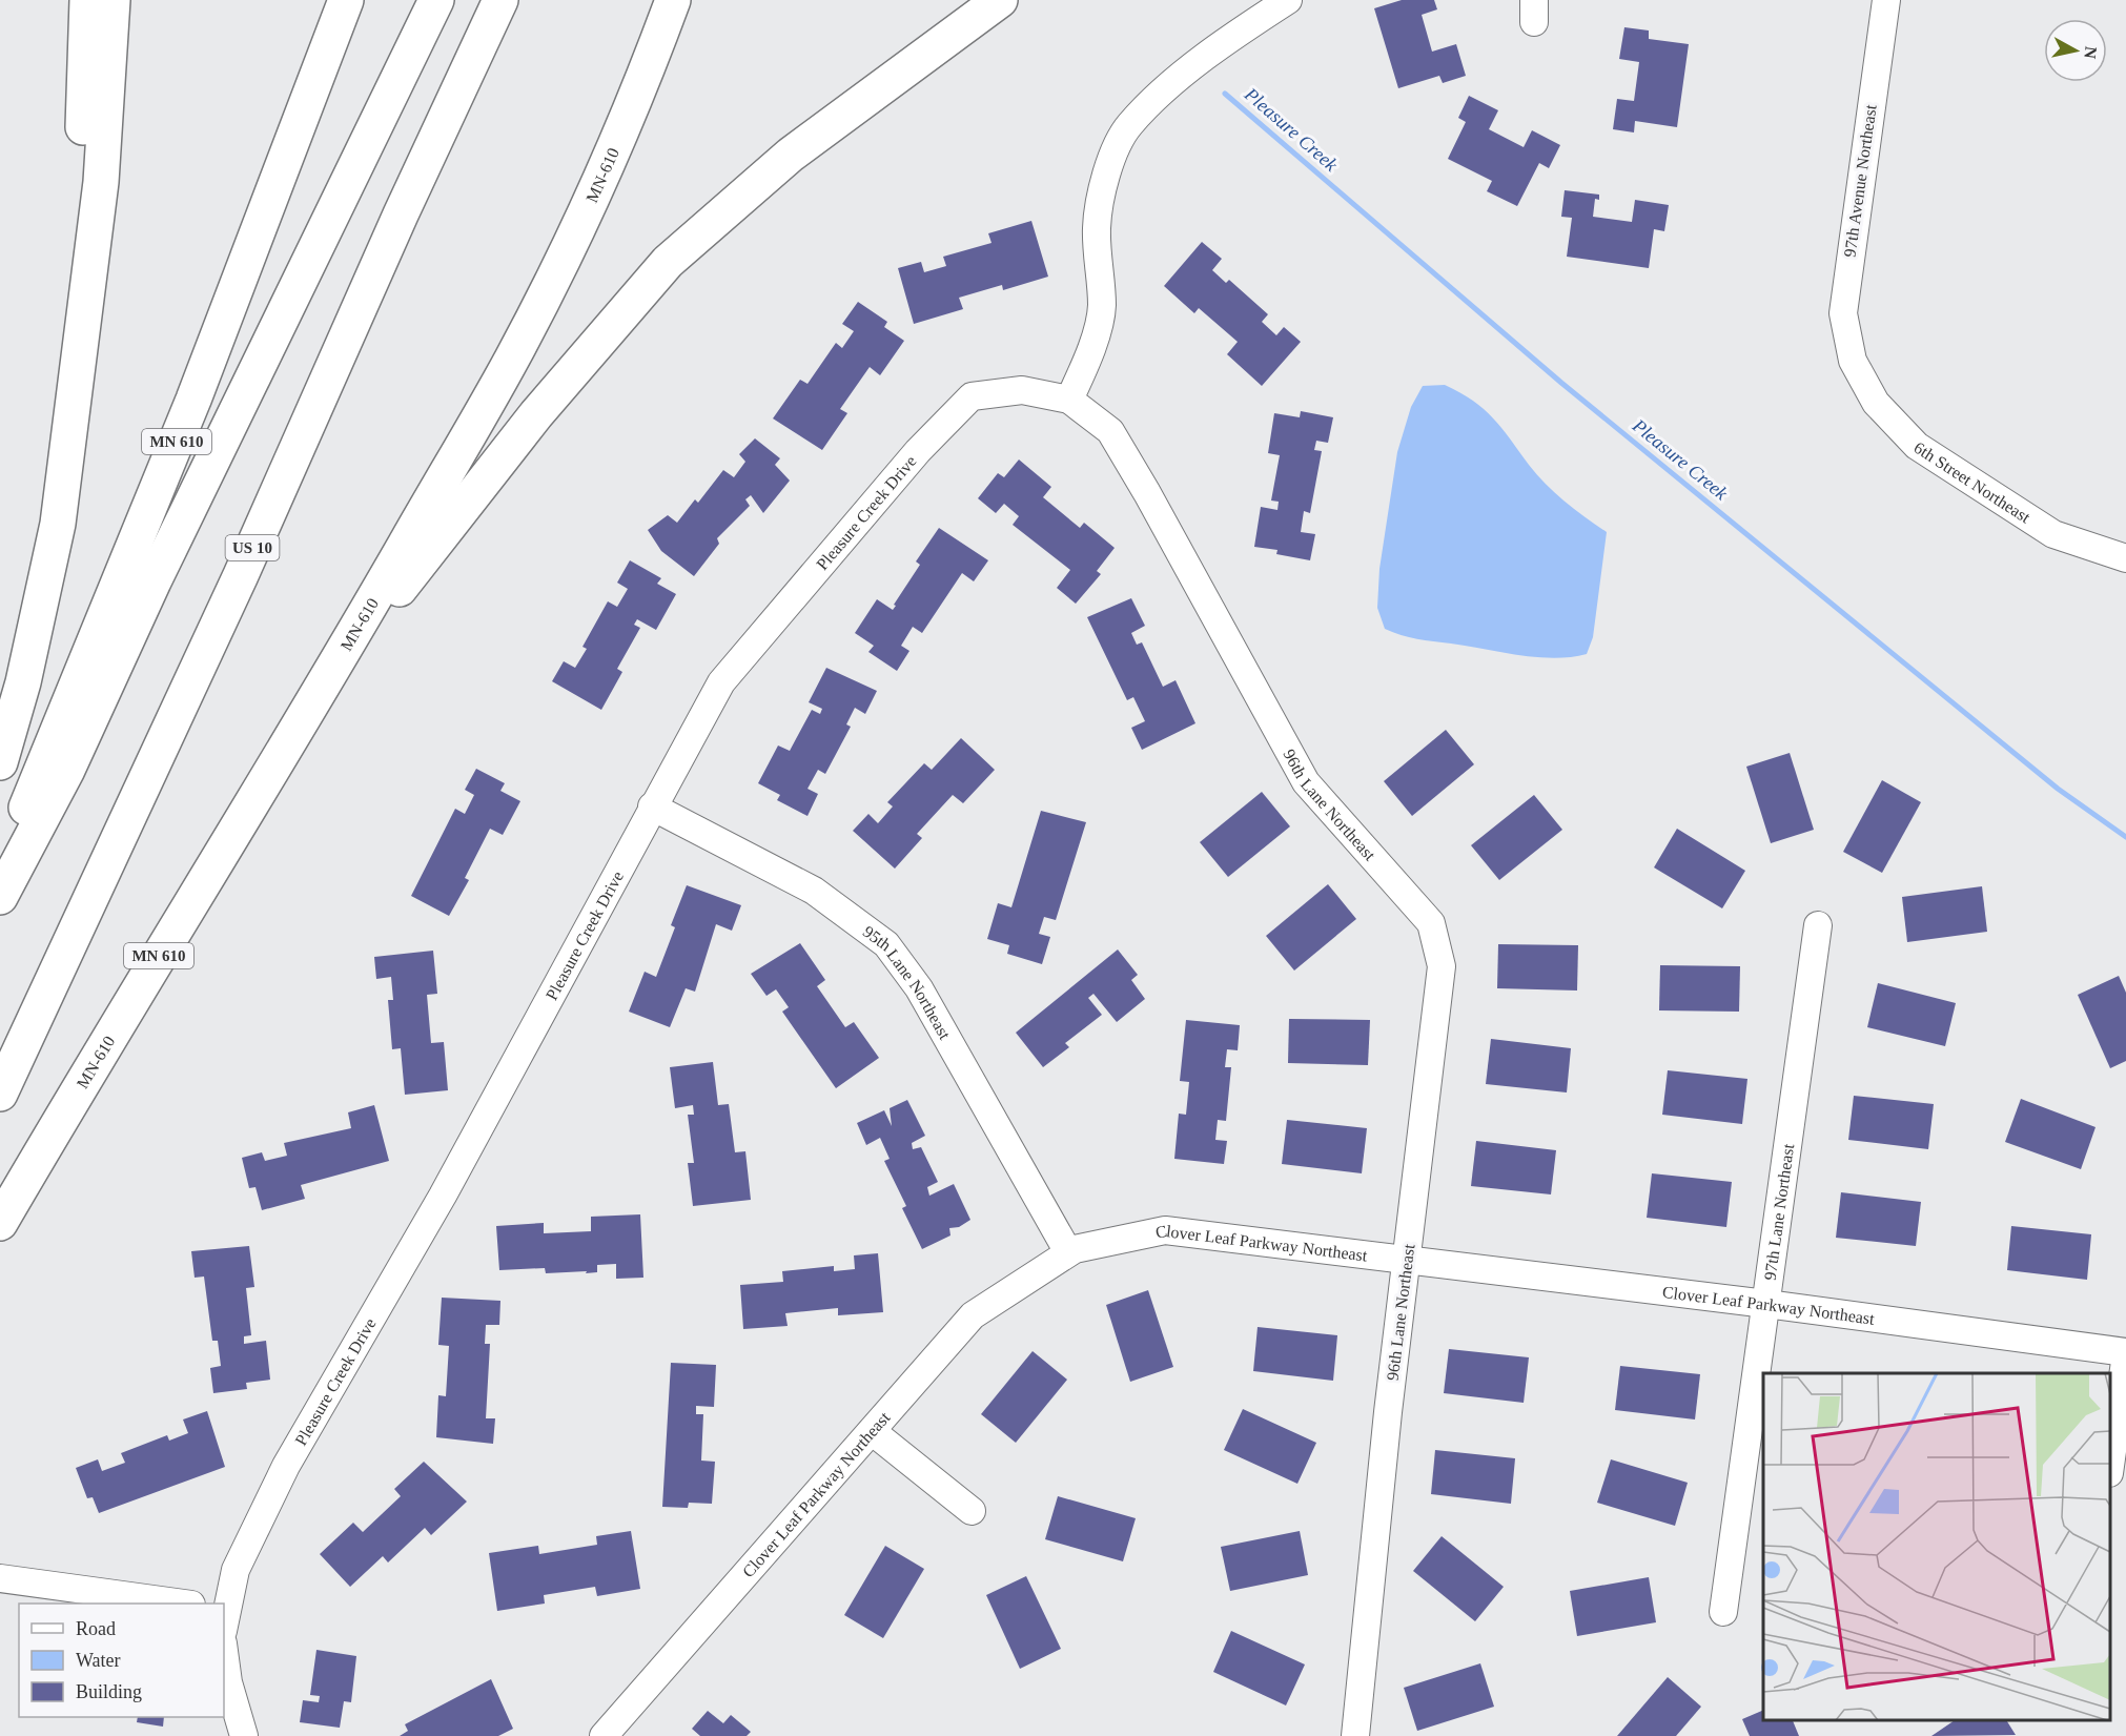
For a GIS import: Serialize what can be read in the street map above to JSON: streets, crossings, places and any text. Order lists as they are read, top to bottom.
{
  "streets": {
    "highway": ["MN-610", "MN 610", "US 10"],
    "street": [
      "97th Avenue Northeast",
      "6th Street Northeast",
      "Pleasure Creek Drive",
      "96th Lane Northeast",
      "95th Lane Northeast",
      "97th Lane Northeast",
      "Clover Leaf Parkway Northeast"
    ]
  },
  "crossings": [
    ["97th Avenue Northeast", "6th Street Northeast"],
    ["Pleasure Creek Drive", "96th Lane Northeast"],
    ["Pleasure Creek Drive", "95th Lane Northeast"],
    ["96th Lane Northeast", "Clover Leaf Parkway Northeast"],
    ["95th Lane Northeast", "Clover Leaf Parkway Northeast"],
    ["97th Lane Northeast", "Clover Leaf Parkway Northeast"]
  ],
  "water": ["Pleasure Creek"],
  "legend": ["Road", "Water", "Building"],
  "north": "right"
}
